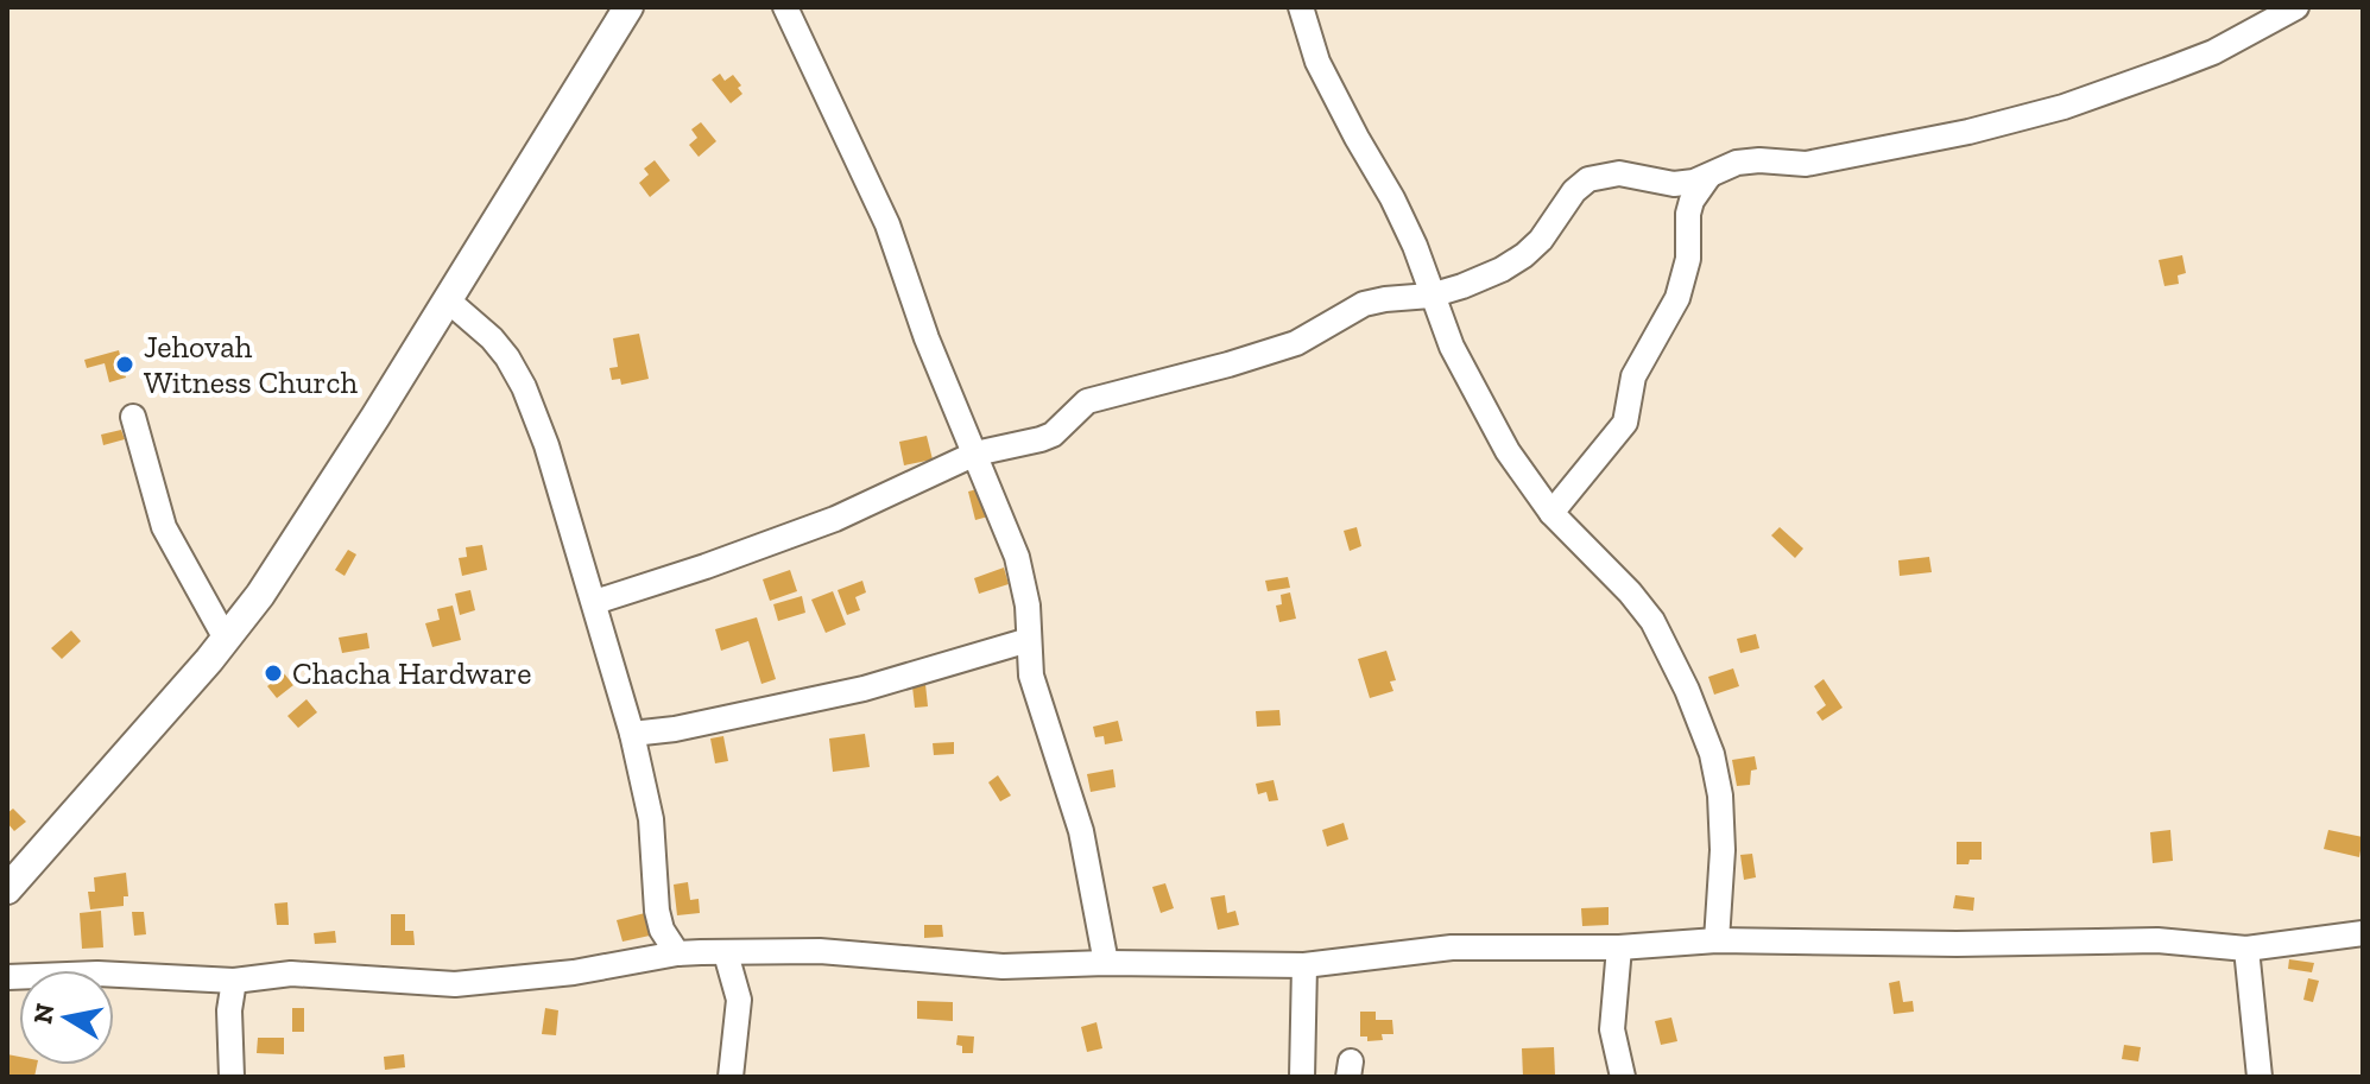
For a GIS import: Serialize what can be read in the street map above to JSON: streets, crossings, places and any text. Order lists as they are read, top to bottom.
{
  "places": ["Jehovah Witness Church", "Chacha Hardware"],
  "north": "left"
}
